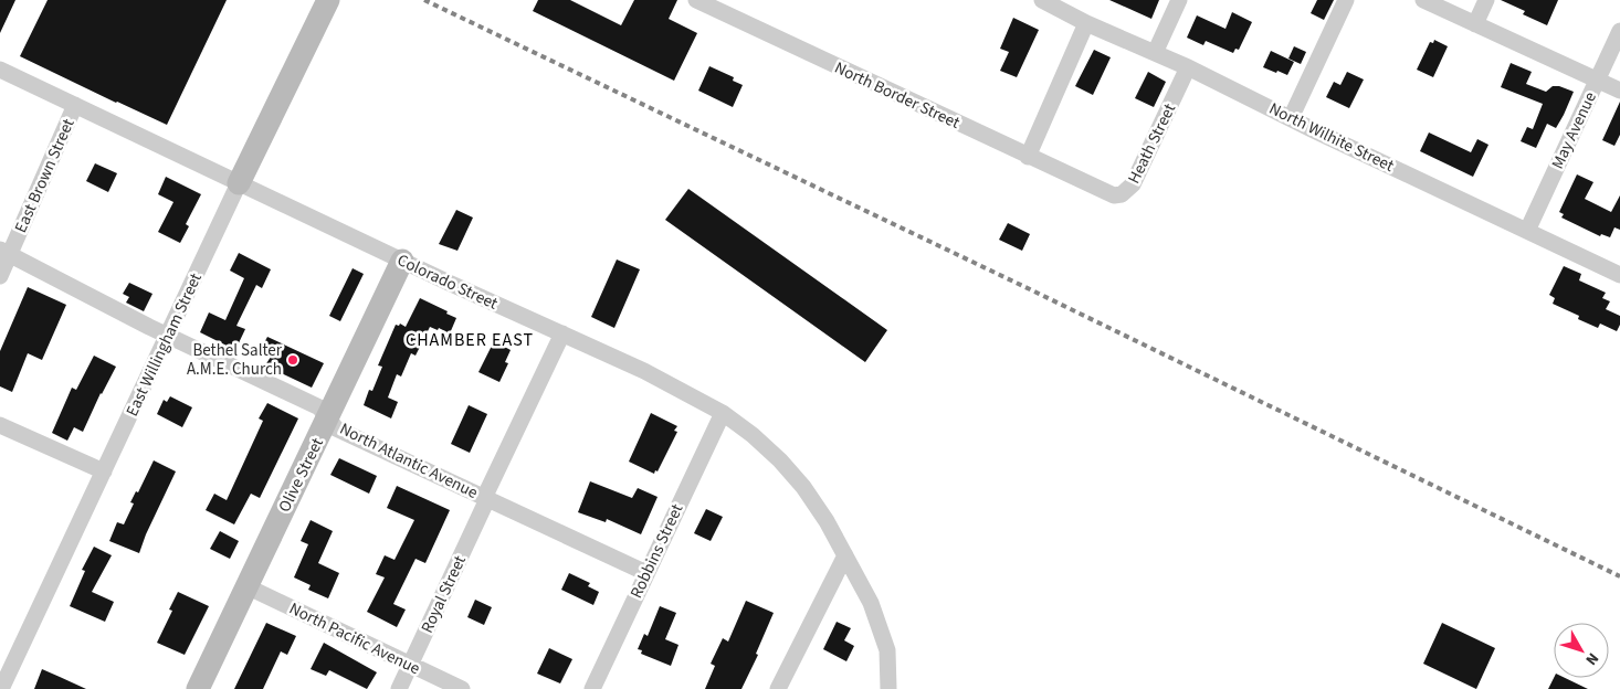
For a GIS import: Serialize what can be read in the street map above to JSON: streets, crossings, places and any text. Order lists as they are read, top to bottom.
{
  "streets": {
    "street": [
      "North Border Street",
      "May Avenue",
      "North Wilhite Street",
      "Heath Street",
      "East Brown Street",
      "Colorado Street",
      "East Willingham Street",
      "North Atlantic Avenue",
      "Olive Street",
      "Robbins Street",
      "Royal Street",
      "North Pacific Avenue"
    ]
  },
  "crossings": [
    ["North Border Street", "Heath Street"],
    ["May Avenue", "North Wilhite Street"],
    ["North Wilhite Street", "Heath Street"],
    ["East Brown Street", "Colorado Street"],
    ["East Brown Street", "North Atlantic Avenue"],
    ["Colorado Street", "East Willingham Street"],
    ["Colorado Street", "Olive Street"],
    ["Colorado Street", "Robbins Street"],
    ["Colorado Street", "Royal Street"],
    ["East Willingham Street", "North Atlantic Avenue"],
    ["North Atlantic Avenue", "Olive Street"],
    ["North Atlantic Avenue", "Robbins Street"],
    ["North Atlantic Avenue", "Royal Street"],
    ["Olive Street", "North Pacific Avenue"],
    ["Royal Street", "North Pacific Avenue"]
  ],
  "districts": ["CHAMBER EAST"],
  "places": ["Bethel Salter A.M.E. Church"],
  "north": "bottom right"
}
